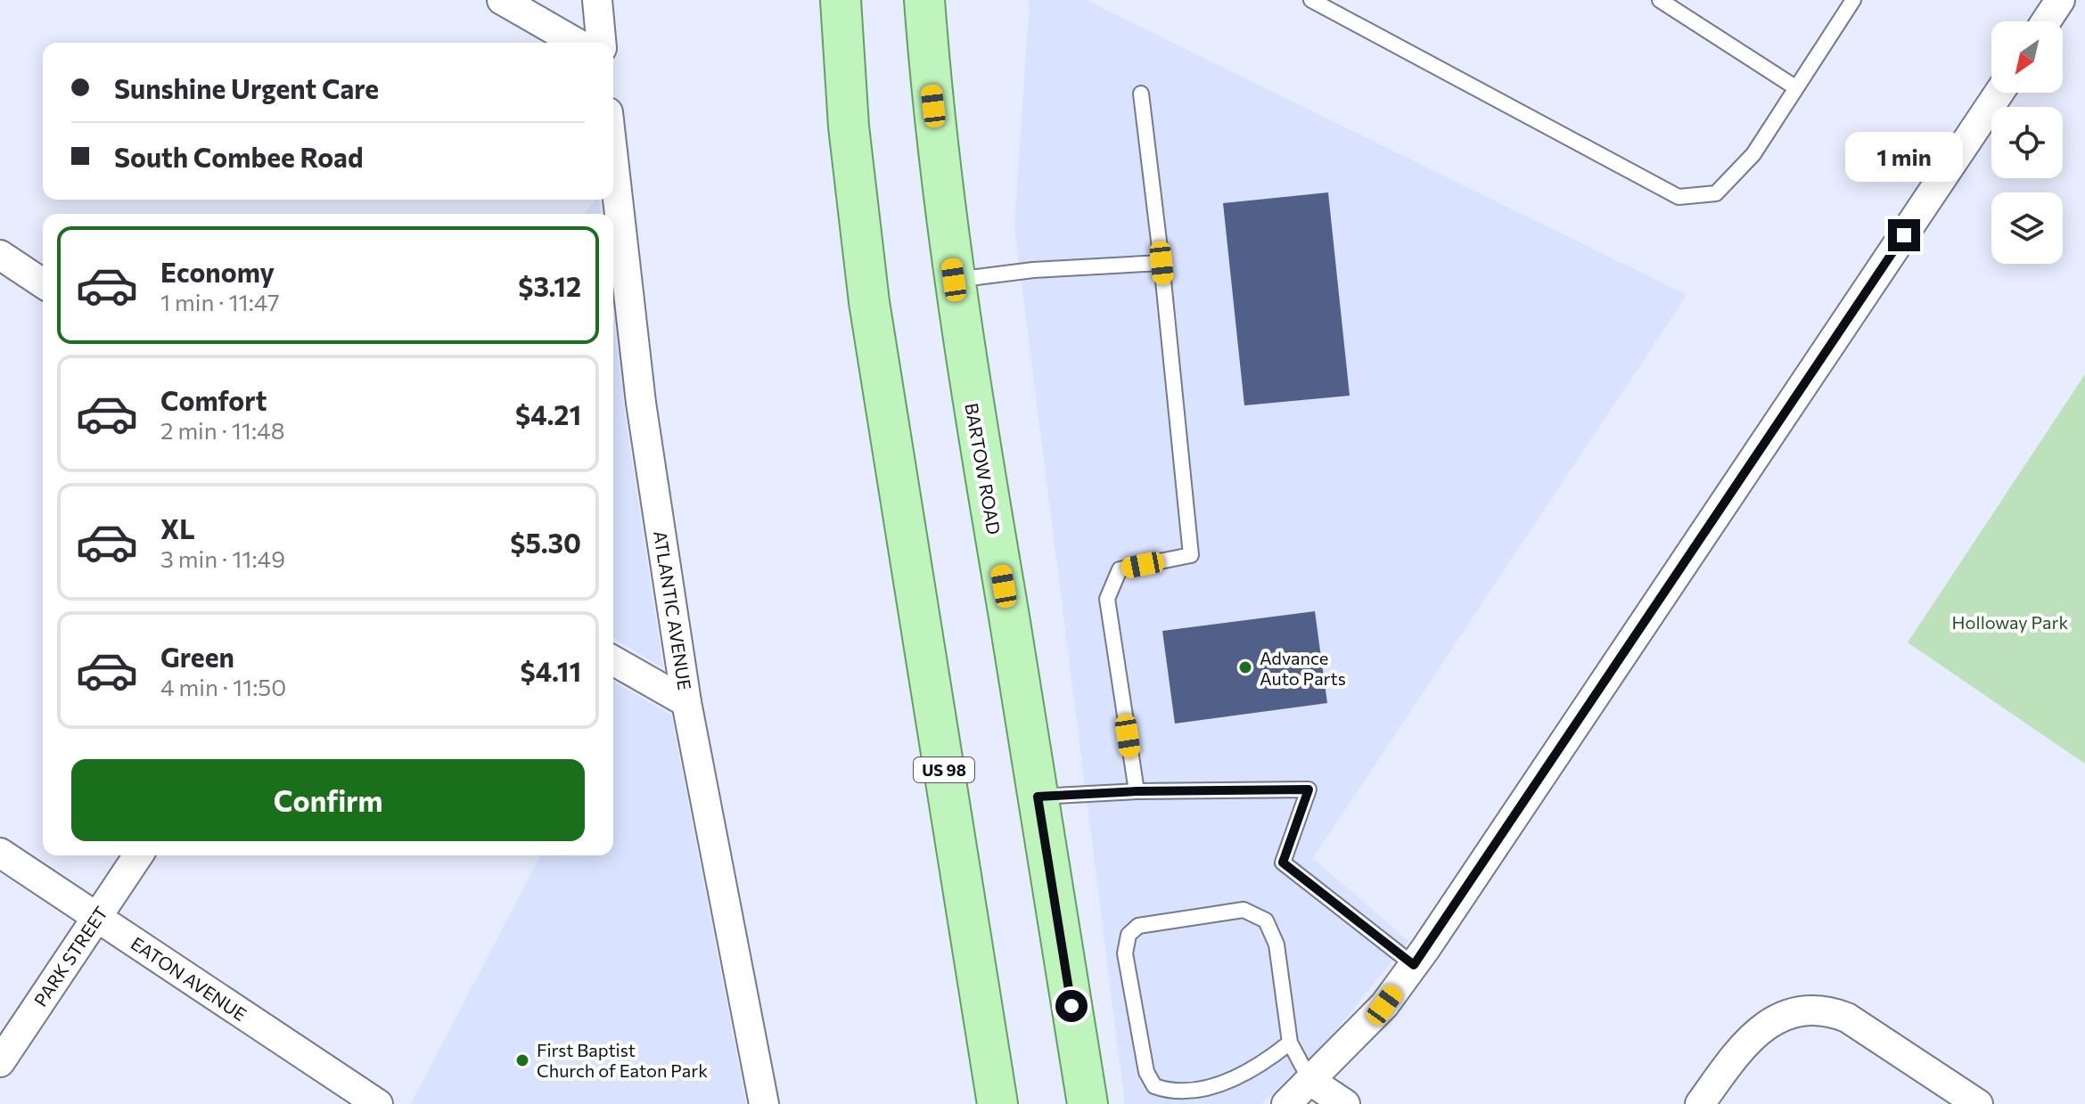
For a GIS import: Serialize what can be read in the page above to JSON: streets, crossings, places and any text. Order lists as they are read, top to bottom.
{
  "streets": {
    "main road": ["BARTOW ROAD", "US 98"],
    "street": ["ATLANTIC AVENUE", "PARK STREET", "EATON AVENUE"]
  },
  "crossings": [
    ["PARK STREET", "EATON AVENUE"]
  ],
  "parks": ["Holloway Park"],
  "places": ["Advance Auto Parts", "First Baptist Church of Eaton Park"],
  "north": "bottom left",
  "page": {
    "banner": ["Sunshine Urgent Care", "South Combee Road"],
    "bubble": "1 min",
    "list": [
      {
        "name": "Economy",
        "note": "1 min · 11:47",
        "value": "$3.12"
      },
      {
        "name": "Comfort",
        "note": "2 min · 11:48",
        "value": "$4.21"
      },
      {
        "name": "XL",
        "note": "3 min · 11:49",
        "value": "$5.30"
      },
      {
        "name": "Green",
        "note": "4 min · 11:50",
        "value": "$4.11"
      }
    ],
    "buttons": "Confirm"
  }
}
